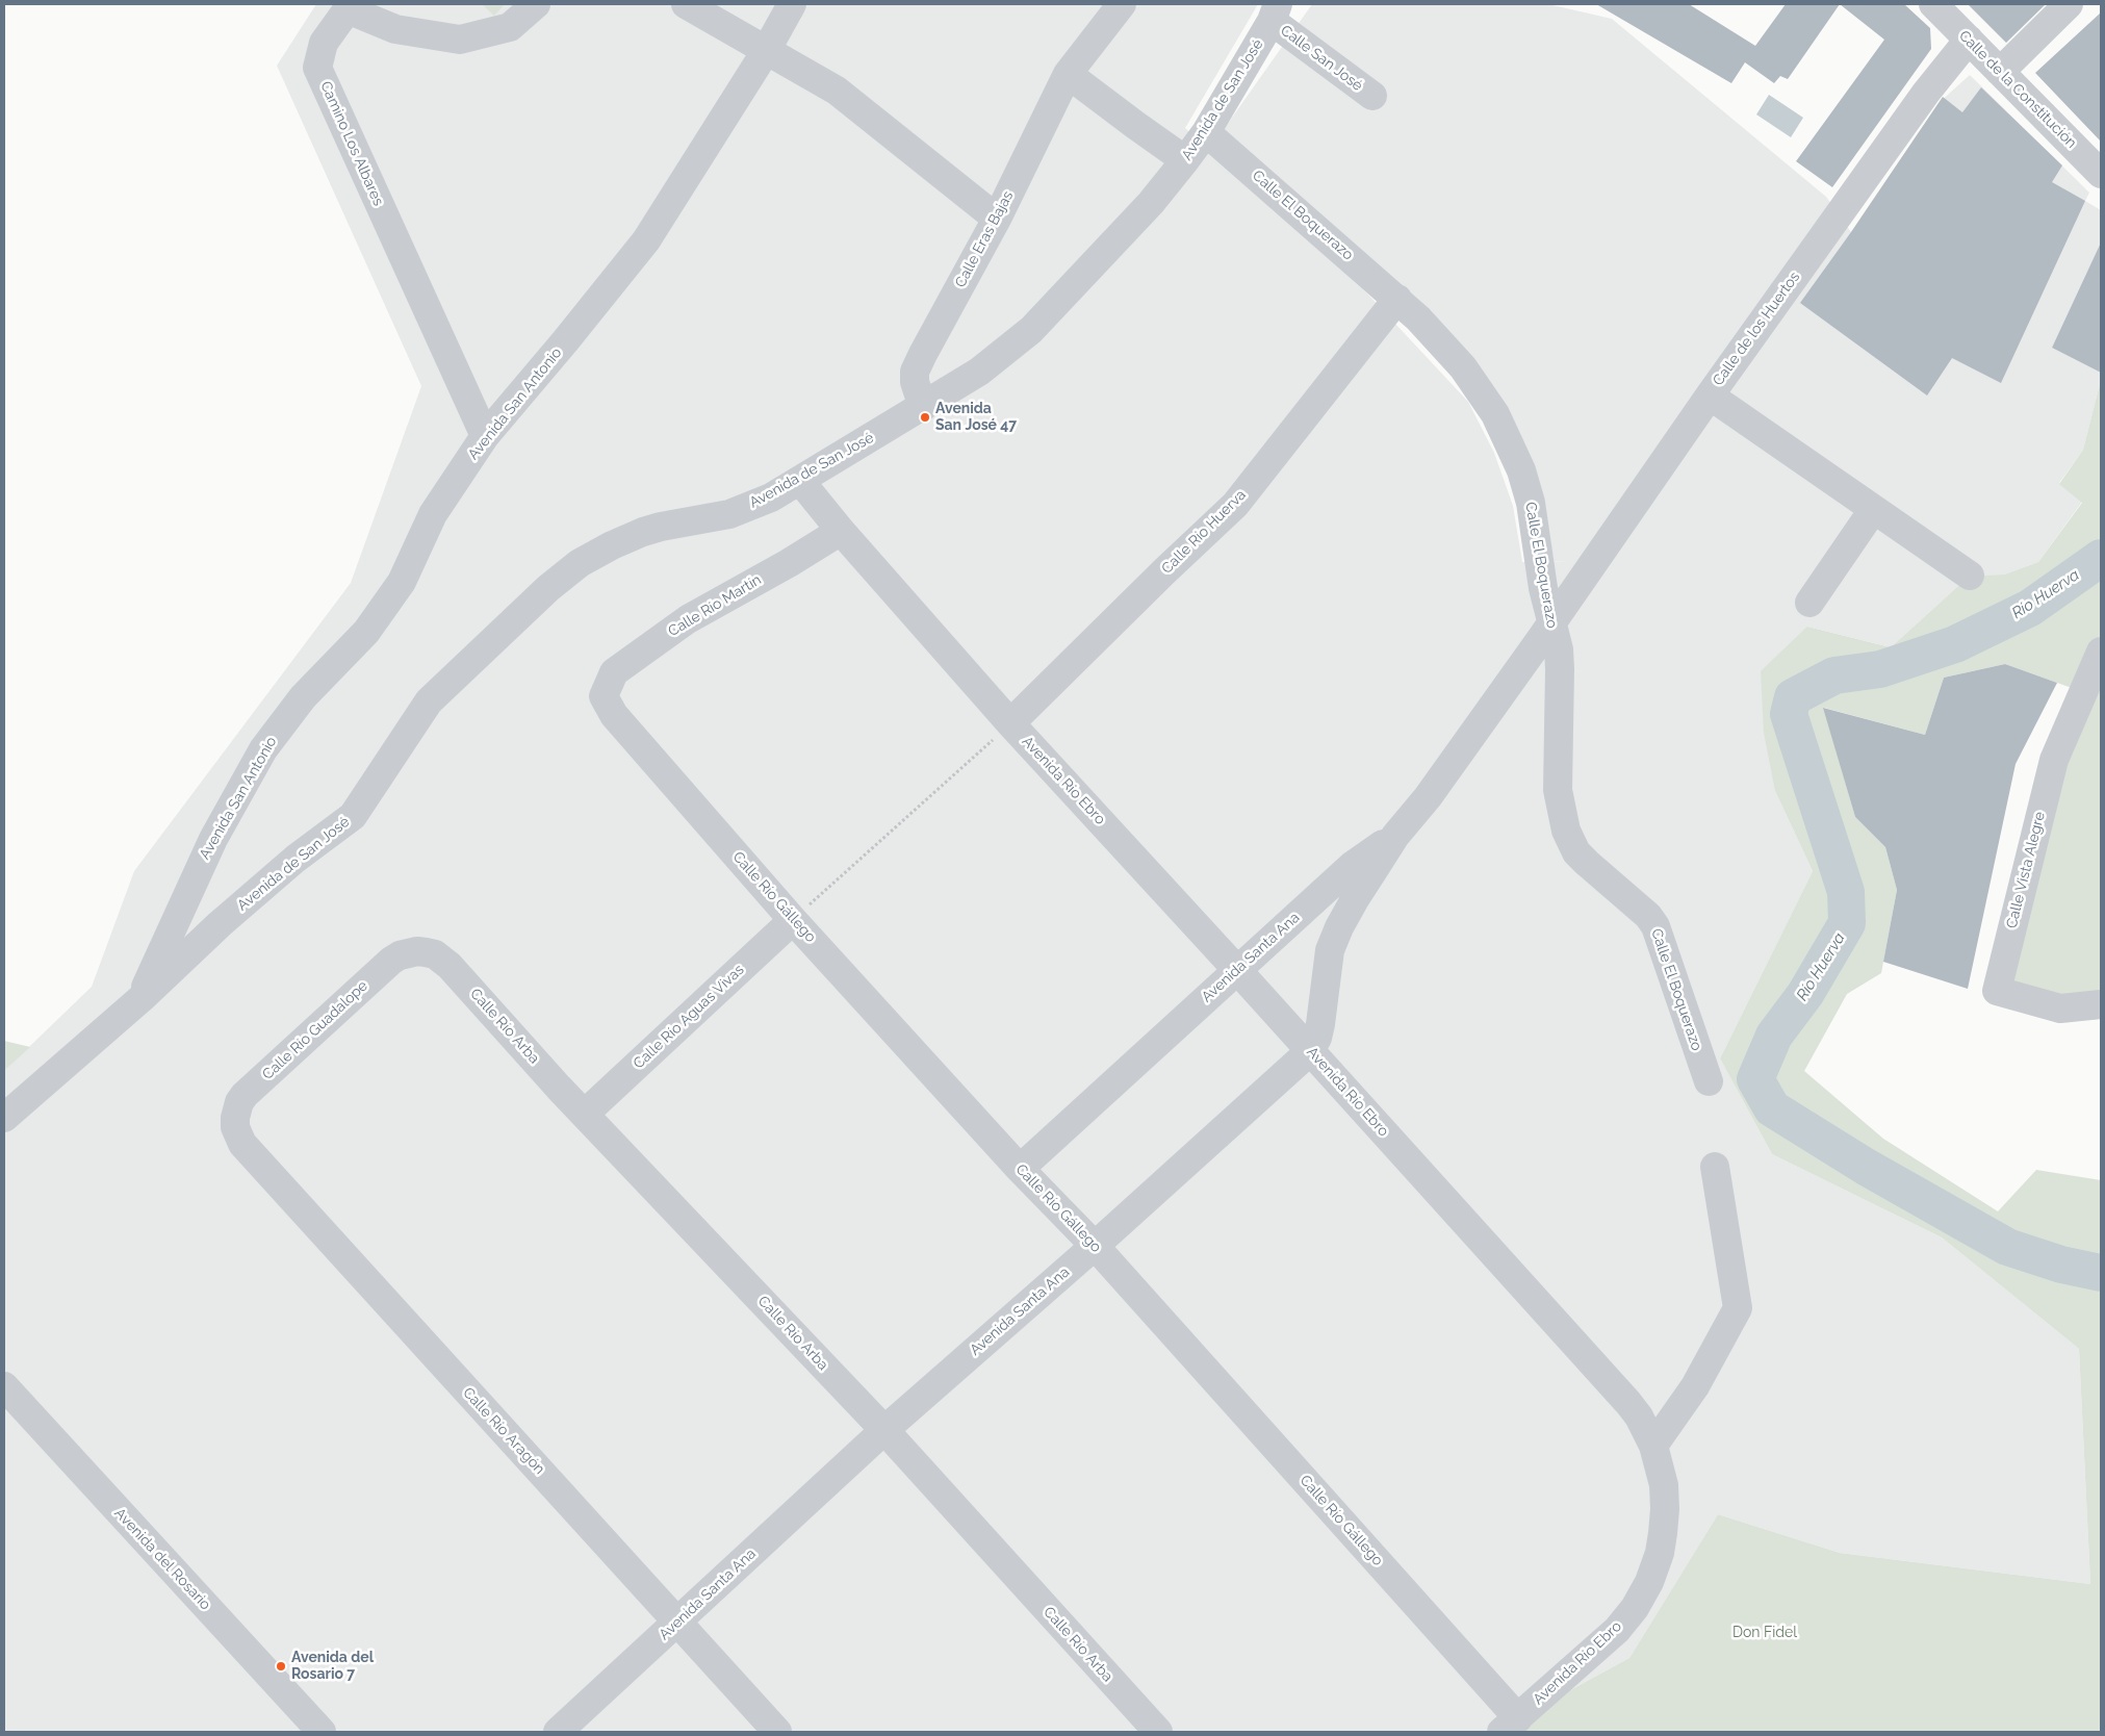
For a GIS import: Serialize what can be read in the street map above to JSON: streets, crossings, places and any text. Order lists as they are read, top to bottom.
{
  "streets": {
    "street": [
      "Calle San José",
      "Calle de la Constitución",
      "Avenida de San José",
      "Camino Los Albares",
      "Calle El Boquerazo",
      "Calle Eras Bajas",
      "Calle de los Huertos",
      "Avenida San Antonio",
      "Calle Río Huerva",
      "Calle Río Martín",
      "Avenida Río Ebro",
      "Calle Vista Alegre",
      "Calle Río Gállego",
      "Avenida Santa Ana",
      "Calle Río Aguas Vivas",
      "Calle Río Arba",
      "Calle Río Guadalope",
      "Calle Río Aragón",
      "Avenida del Rosario"
    ]
  },
  "crossings": [
    ["Calle San José", "Avenida de San José"],
    ["Calle de la Constitución", "Calle de los Huertos"],
    ["Avenida de San José", "Calle El Boquerazo"],
    ["Avenida de San José", "Calle Eras Bajas"],
    ["Avenida de San José", "Avenida San Antonio"],
    ["Avenida de San José", "Avenida Río Ebro"],
    ["Camino Los Albares", "Avenida San Antonio"],
    ["Calle El Boquerazo", "Calle de los Huertos"],
    ["Calle El Boquerazo", "Calle Río Huerva"],
    ["Calle El Boquerazo", "Avenida Santa Ana"],
    ["Calle de los Huertos", "Avenida Santa Ana"],
    ["Calle Río Huerva", "Avenida Río Ebro"],
    ["Calle Río Martín", "Avenida Río Ebro"],
    ["Calle Río Martín", "Calle Río Gállego"],
    ["Avenida Río Ebro", "Calle Río Gállego"],
    ["Avenida Río Ebro", "Avenida Santa Ana"],
    ["Calle Río Gállego", "Avenida Santa Ana"],
    ["Calle Río Gállego", "Calle Río Aguas Vivas"],
    ["Avenida Santa Ana", "Calle Río Arba"],
    ["Avenida Santa Ana", "Calle Río Aragón"],
    ["Calle Río Aguas Vivas", "Calle Río Arba"],
    ["Calle Río Arba", "Calle Río Guadalope"],
    ["Calle Río Guadalope", "Calle Río Aragón"]
  ],
  "water": ["Río Huerva"],
  "parks": ["Don Fidel"],
  "places": ["Avenida San José 47", "Avenida del Rosario 7"]
}
